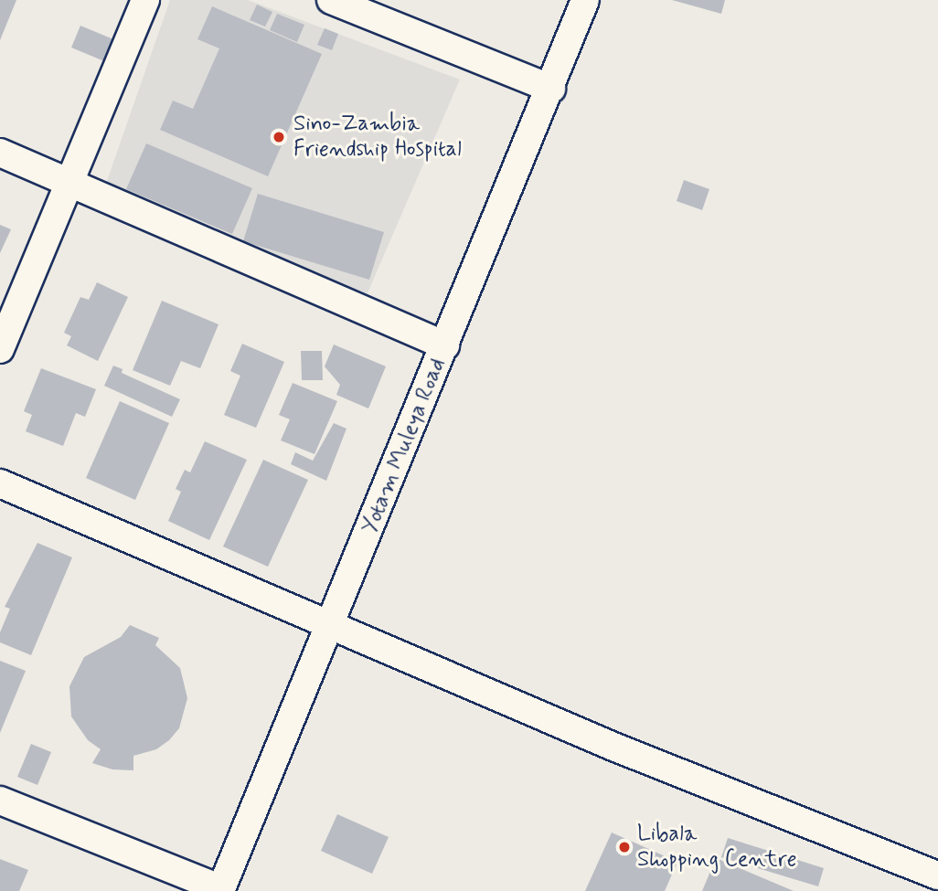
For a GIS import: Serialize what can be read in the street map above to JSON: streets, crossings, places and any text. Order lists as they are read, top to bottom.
{
  "streets": {
    "street": ["Yotam Muleya Road"]
  },
  "places": ["Sino-Zambia Friendship Hospital", "Libala Shopping Centre"]
}
